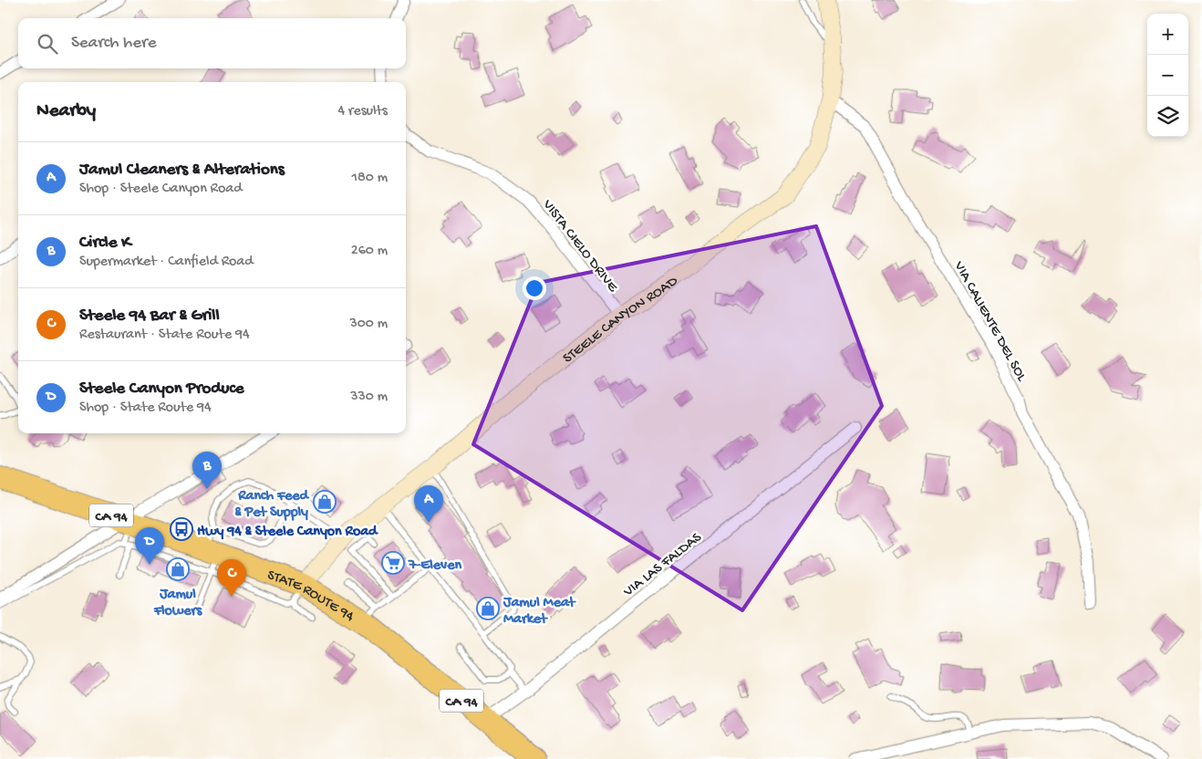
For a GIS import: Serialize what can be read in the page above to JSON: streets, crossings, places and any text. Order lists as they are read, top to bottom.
{
  "streets": {
    "highway": ["CA 94", "STATE ROUTE 94"],
    "street": [
      "VISTA CIELO DRIVE",
      "STEELE CANYON ROAD",
      "VIA CALIENTE DEL SOL",
      "VIA LAS FALDAS"
    ]
  },
  "crossings": [
    ["VISTA CIELO DRIVE", "STEELE CANYON ROAD"],
    ["STEELE CANYON ROAD", "VIA CALIENTE DEL SOL"],
    ["STEELE CANYON ROAD", "STATE ROUTE 94"],
    ["VIA LAS FALDAS", "STATE ROUTE 94"]
  ],
  "places": {
    "shop": ["Ranch Feed & Pet Supply", "Jamul Flowers", "Jamul Meat Market"],
    "bus stop": ["Hwy 94 & Steele Canyon Road"],
    "supermarket": ["7-Eleven"]
  },
  "page": {
    "map_buttons": ["+", "−"],
    "search": "Search here",
    "heading": ["Nearby", "4 results"],
    "list": [
      {
        "mark": "A",
        "name": "Jamul Cleaners & Alterations",
        "note": "Shop · Steele Canyon Road",
        "value": "180 m"
      },
      {
        "mark": "B",
        "name": "Circle K",
        "note": "Supermarket · Canfield Road",
        "value": "260 m"
      },
      {
        "mark": "C",
        "name": "Steele 94 Bar & Grill",
        "note": "Restaurant · State Route 94",
        "value": "300 m"
      },
      {
        "mark": "D",
        "name": "Steele Canyon Produce",
        "note": "Shop · State Route 94",
        "value": "330 m"
      }
    ],
    "pins": [
      "B",
      "A",
      "D",
      "C"
    ]
  }
}
